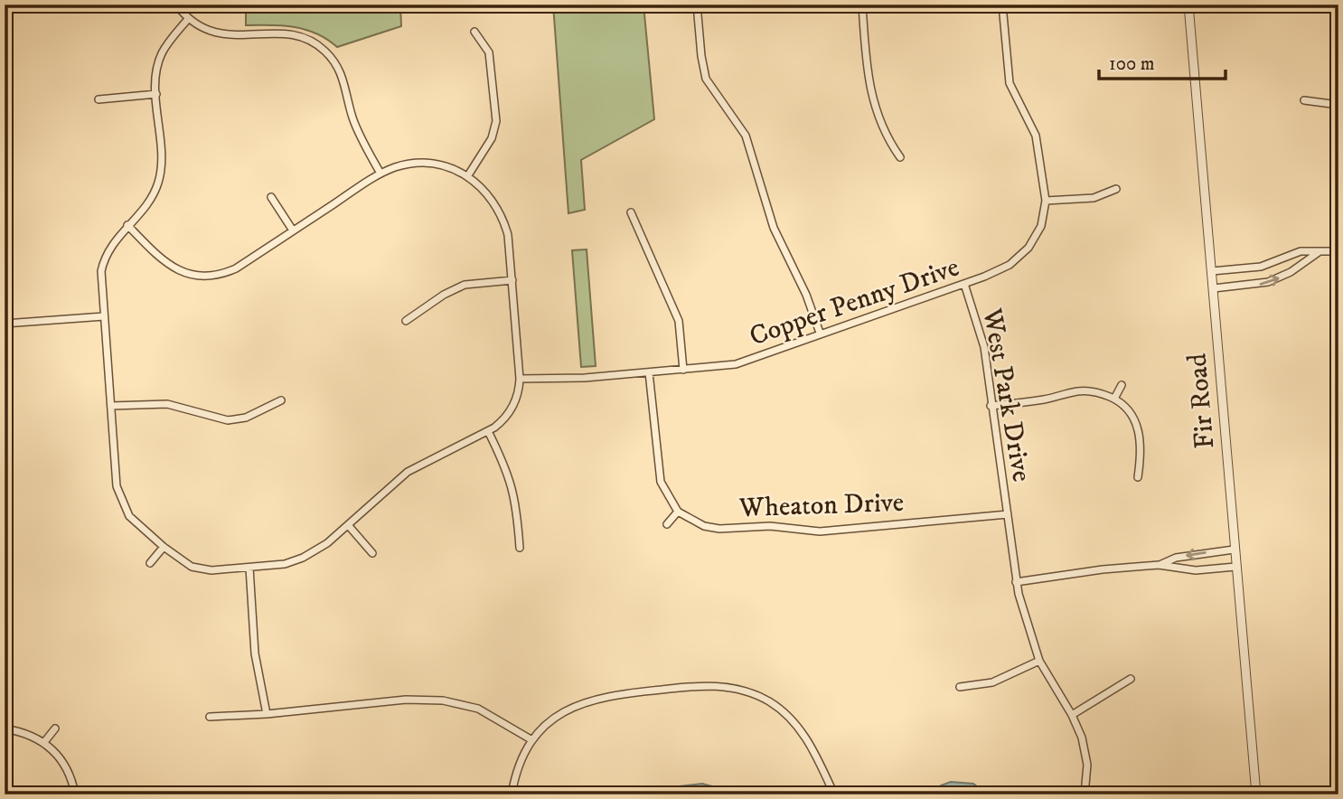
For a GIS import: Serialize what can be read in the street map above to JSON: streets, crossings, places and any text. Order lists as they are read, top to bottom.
{
  "streets": {
    "street": [
      "Copper Penny Drive",
      "West Park Drive",
      "Fir Road",
      "Wheaton Drive"
    ]
  },
  "crossings": [
    ["Copper Penny Drive", "West Park Drive"],
    ["West Park Drive", "Wheaton Drive"]
  ],
  "scale_bar": "100 m"
}
